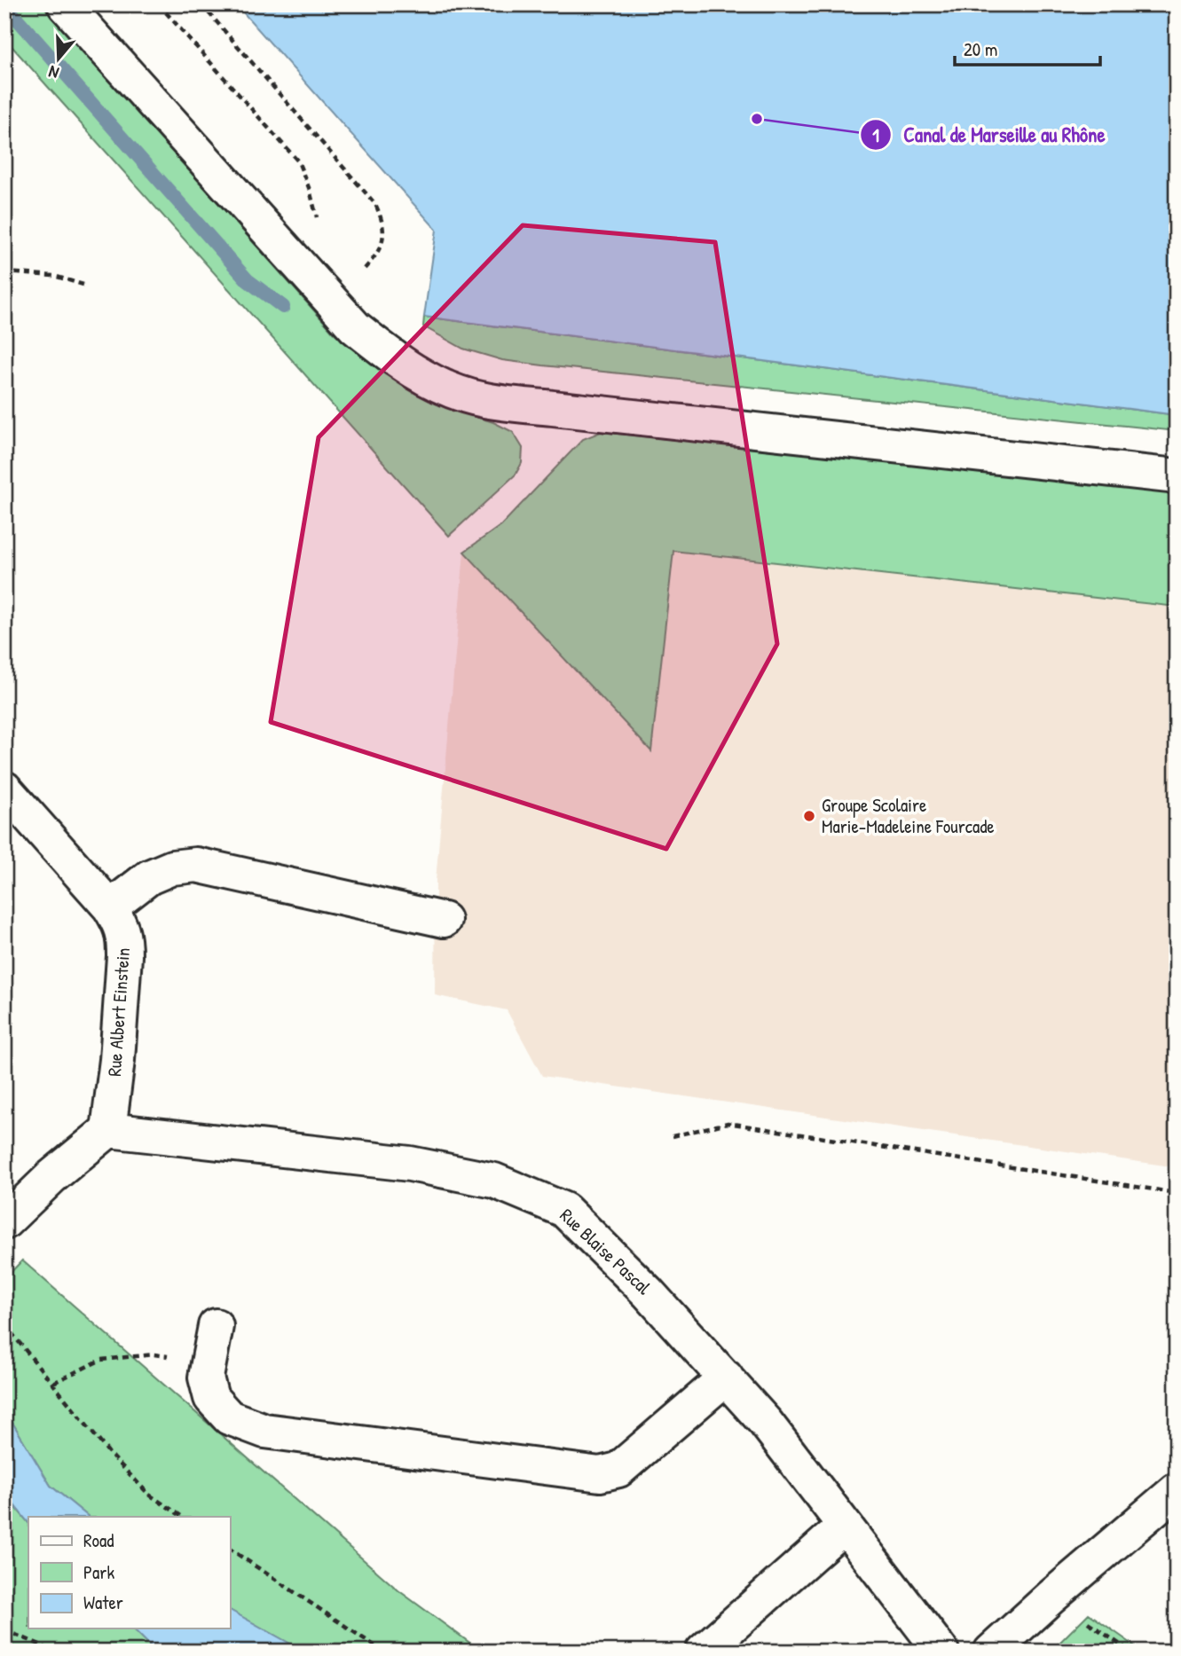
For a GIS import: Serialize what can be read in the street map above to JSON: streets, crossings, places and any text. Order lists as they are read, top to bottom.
{
  "streets": {
    "street": ["Rue Albert Einstein", "Rue Blaise Pascal"]
  },
  "crossings": [
    ["Rue Albert Einstein", "Rue Blaise Pascal"]
  ],
  "places": ["Canal de Marseille au Rhône", "Groupe Scolaire Marie-Madeleine Fourcade"],
  "legend": ["Road", "Park", "Water"],
  "scale_bar": "20 m",
  "north": "bottom"
}
